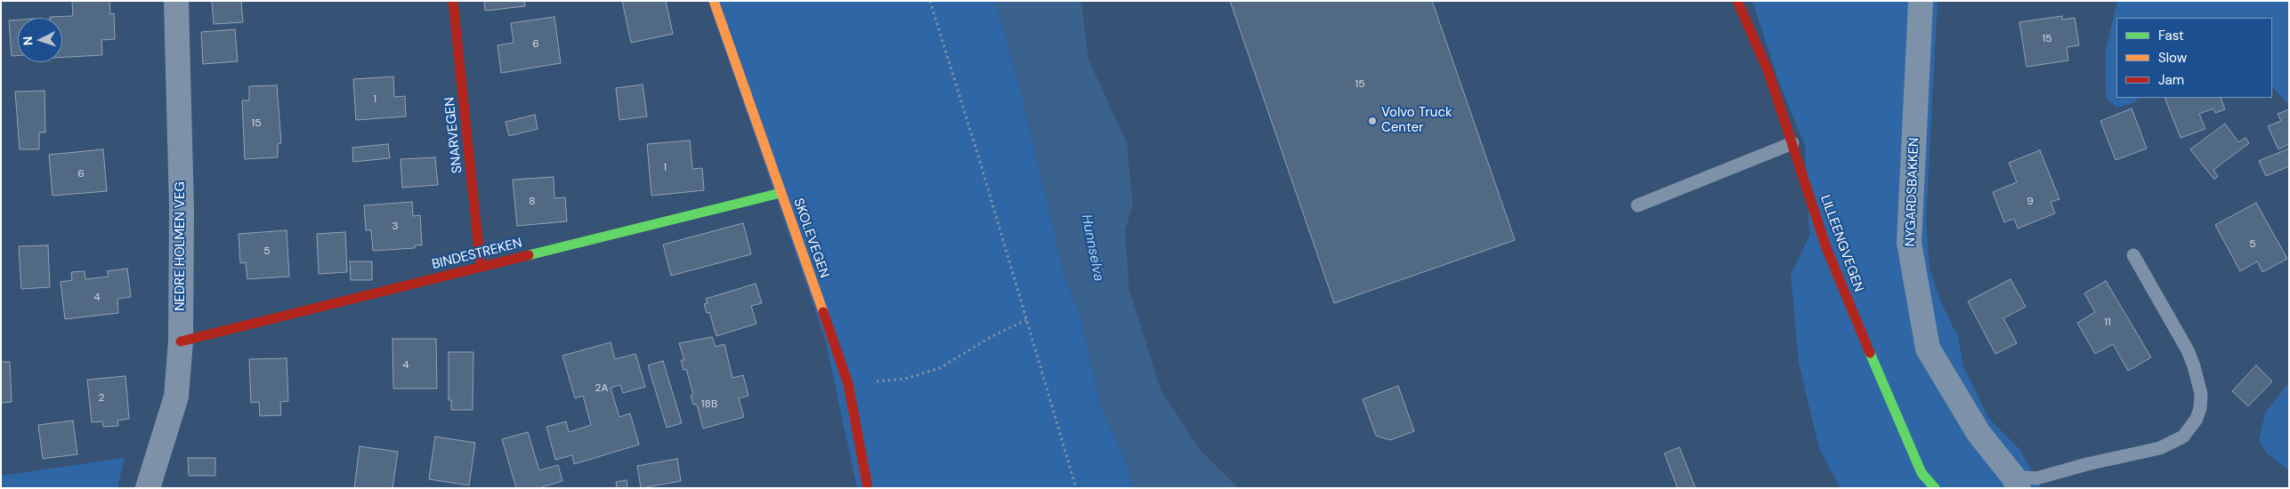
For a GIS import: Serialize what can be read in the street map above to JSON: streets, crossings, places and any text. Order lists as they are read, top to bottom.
{
  "streets": {
    "street": [
      "SNARVEGEN",
      "NYGARDSBAKKEN",
      "SKOLEVEGEN",
      "LILLEENGVEGEN",
      "NEDRE HOLMEN VEG",
      "BINDESTREKEN"
    ]
  },
  "crossings": [
    ["SNARVEGEN", "BINDESTREKEN"],
    ["SKOLEVEGEN", "BINDESTREKEN"],
    ["NEDRE HOLMEN VEG", "BINDESTREKEN"]
  ],
  "water": ["Hunnselva"],
  "places": ["Volvo Truck Center"],
  "house_numbers": [
    "15",
    "6",
    "15",
    "1",
    "15",
    "1",
    "6",
    "8",
    "9",
    "3",
    "5",
    "5",
    "4",
    "11",
    "4",
    "2A",
    "2",
    "18B"
  ],
  "legend": ["Fast", "Slow", "Jam"],
  "north": "left"
}
